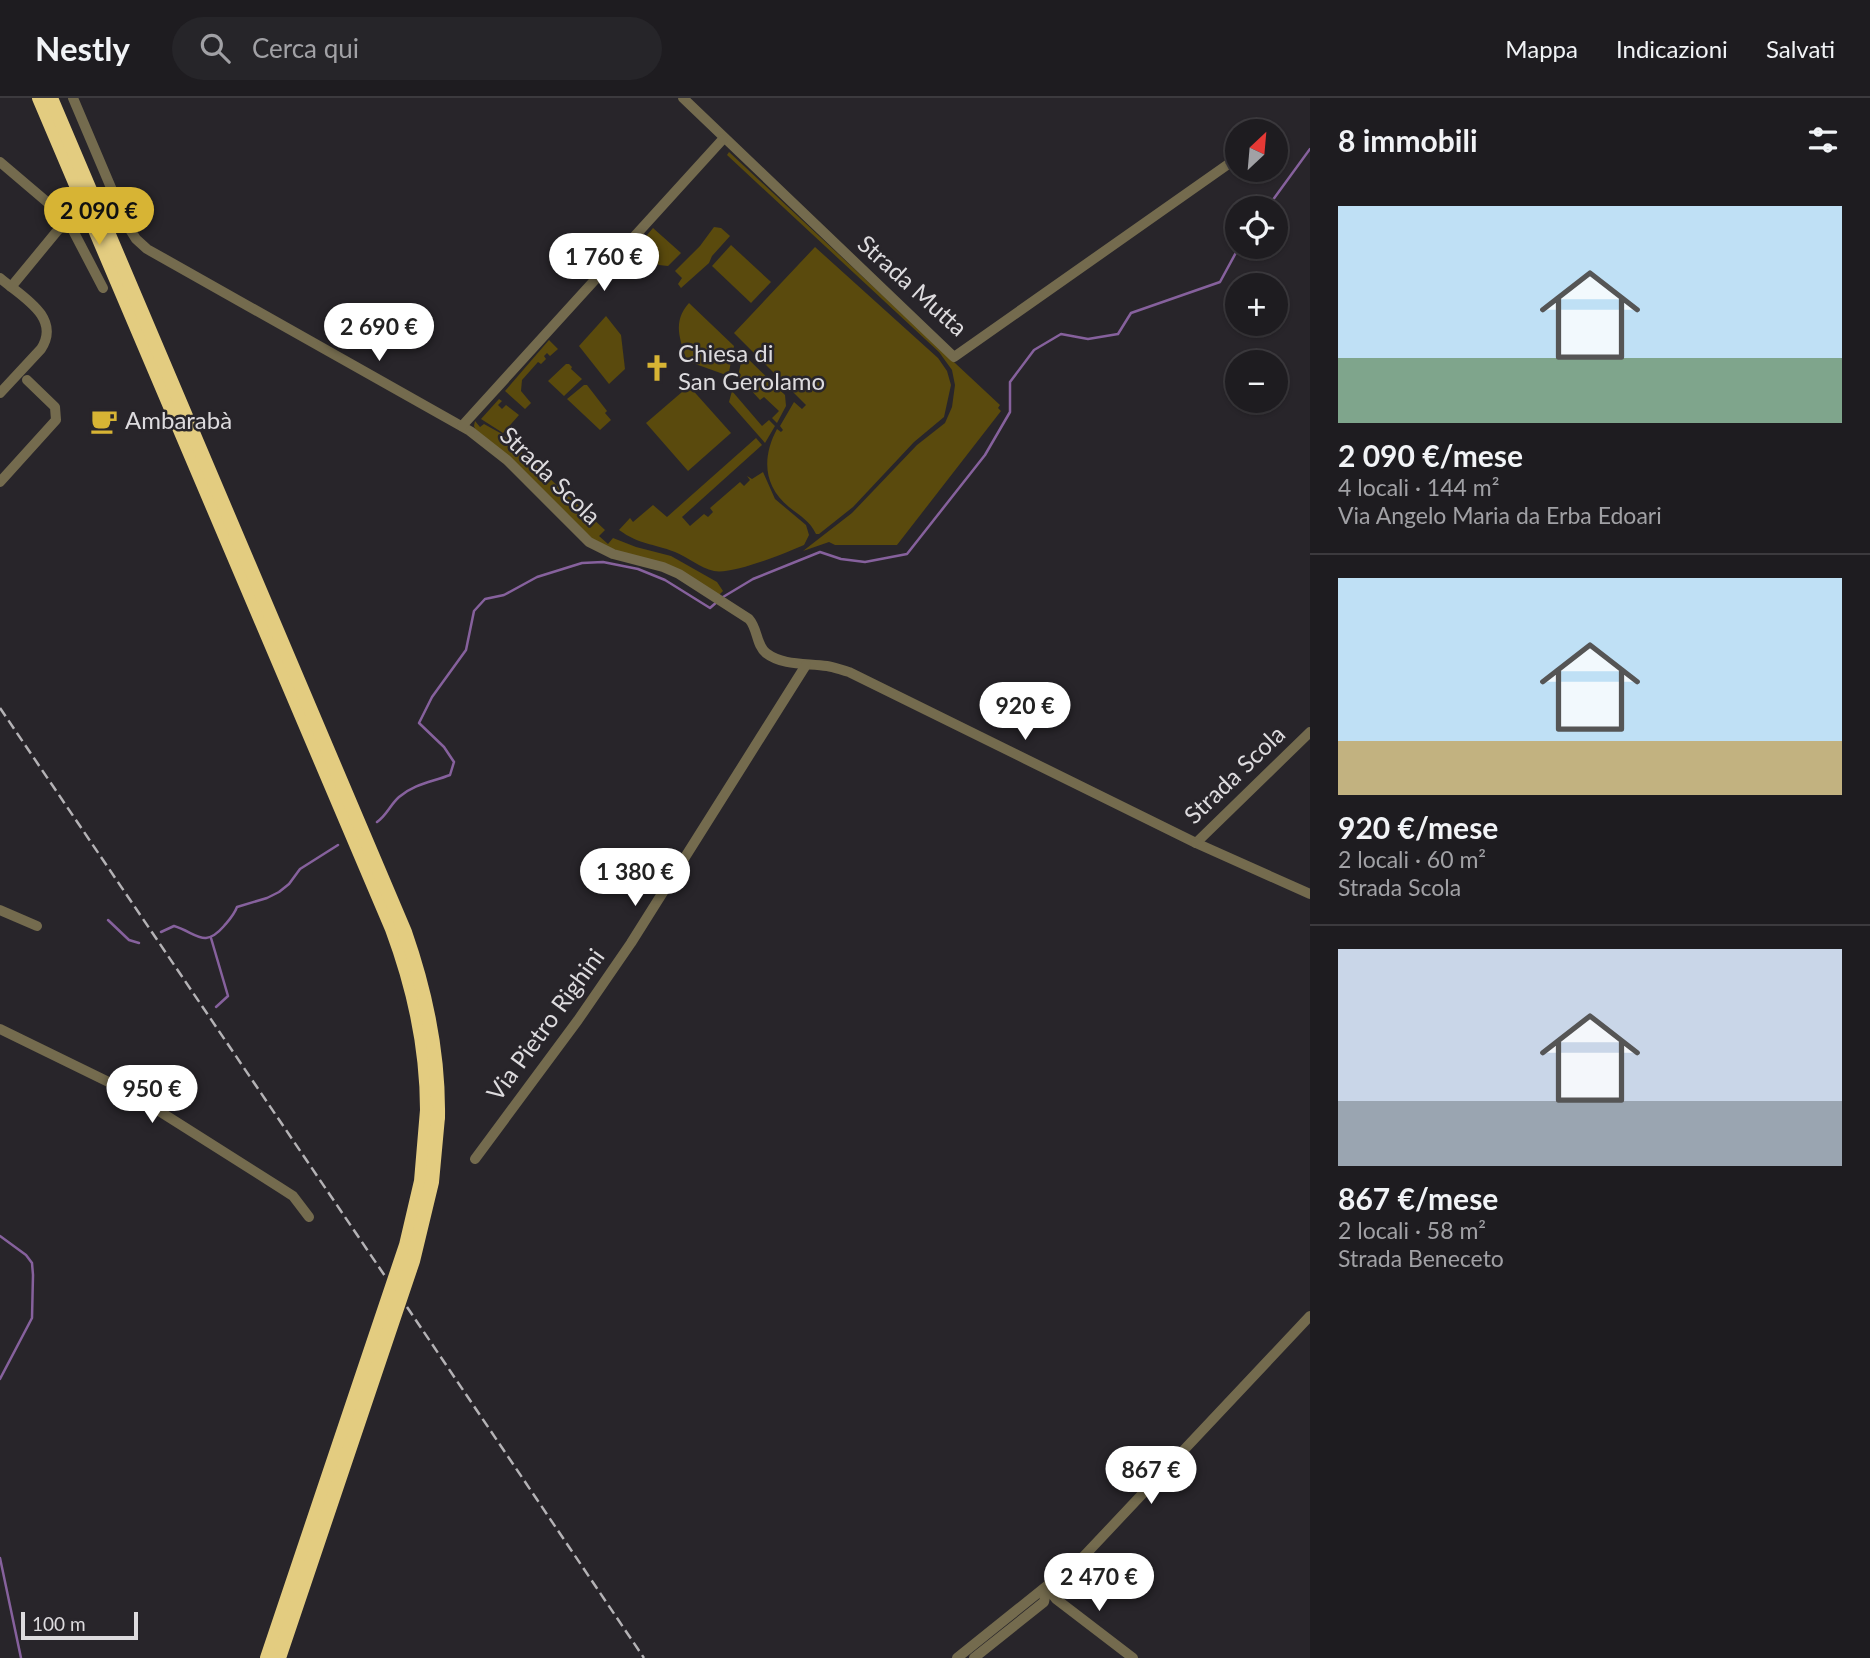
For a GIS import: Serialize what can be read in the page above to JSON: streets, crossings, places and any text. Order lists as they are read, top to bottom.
{
  "streets": {
    "street": ["Strada Mutta", "Strada Scola", "Via Pietro Righini"]
  },
  "crossings": [
    ["Strada Scola", "Via Pietro Righini"]
  ],
  "places": {
    "church": ["Chiesa di San Gerolamo"],
    "cafe": ["Ambarabà"]
  },
  "scale_bar": "100 m",
  "north": "top right",
  "page": {
    "header": "Nestly",
    "search": "Cerca qui",
    "nav": ["Mappa", "Indicazioni", "Salvati"],
    "heading": "8 immobili",
    "map_buttons": ["+", "−"],
    "list": [
      {
        "name": "2 090 €/mese",
        "note": "4 locali · 144 m² · Via Angelo Maria da Erba Edoari"
      },
      {
        "name": "920 €/mese",
        "note": "2 locali · 60 m² · Strada Scola"
      },
      {
        "name": "867 €/mese",
        "note": "2 locali · 58 m² · Strada Beneceto"
      }
    ],
    "price": [
      "2 090 €",
      "1 760 €",
      "2 690 €",
      "920 €",
      "1 380 €",
      "950 €",
      "867 €",
      "2 470 €"
    ],
    "scale": "100 m"
  }
}
